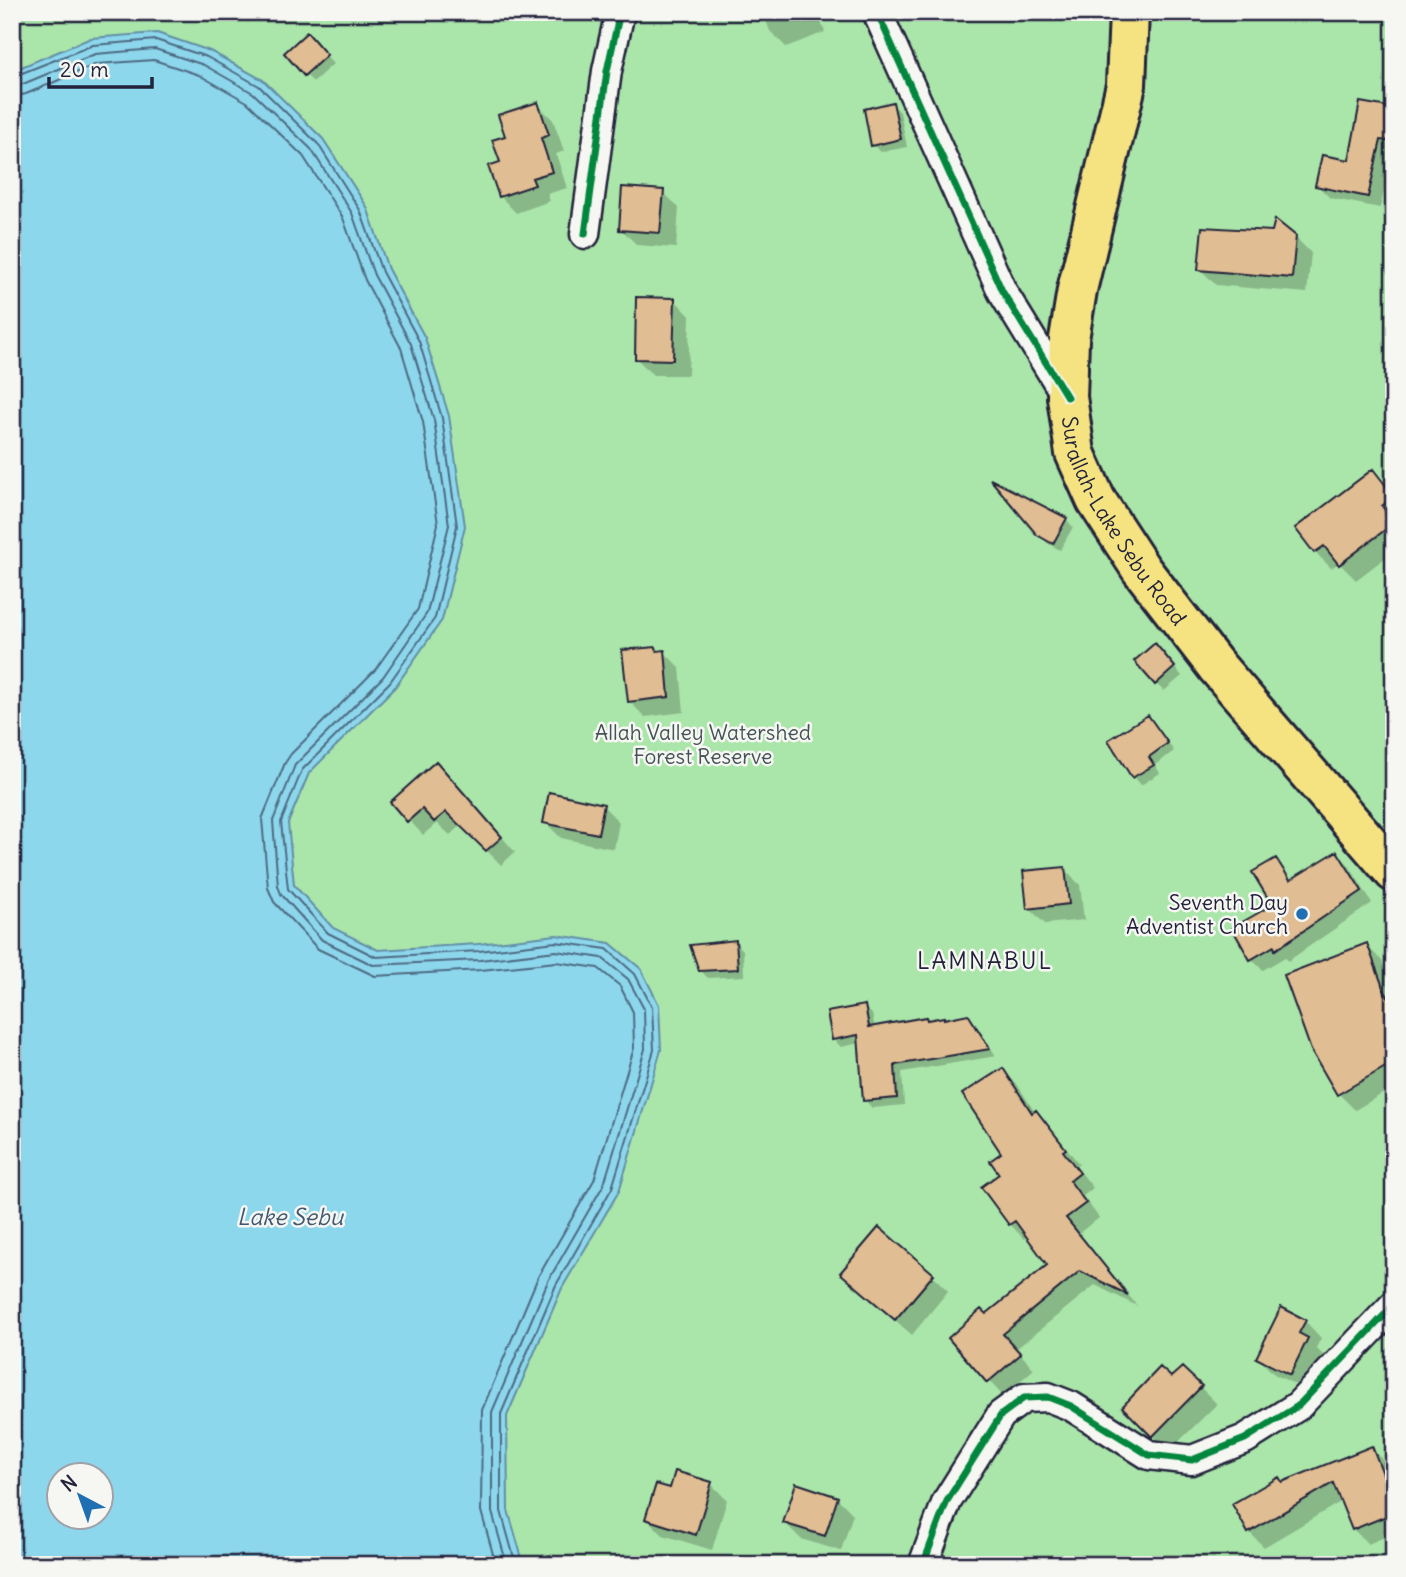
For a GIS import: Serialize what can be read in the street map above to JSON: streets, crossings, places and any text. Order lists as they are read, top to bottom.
{
  "streets": {
    "main road": ["Surallah-Lake Sebu Road"]
  },
  "districts": ["LAMNABUL"],
  "water": ["Lake Sebu"],
  "parks": ["Allah Valley Watershed Forest Reserve"],
  "places": ["Seventh Day Adventist Church"],
  "scale_bar": "20 m",
  "north": "top left"
}
